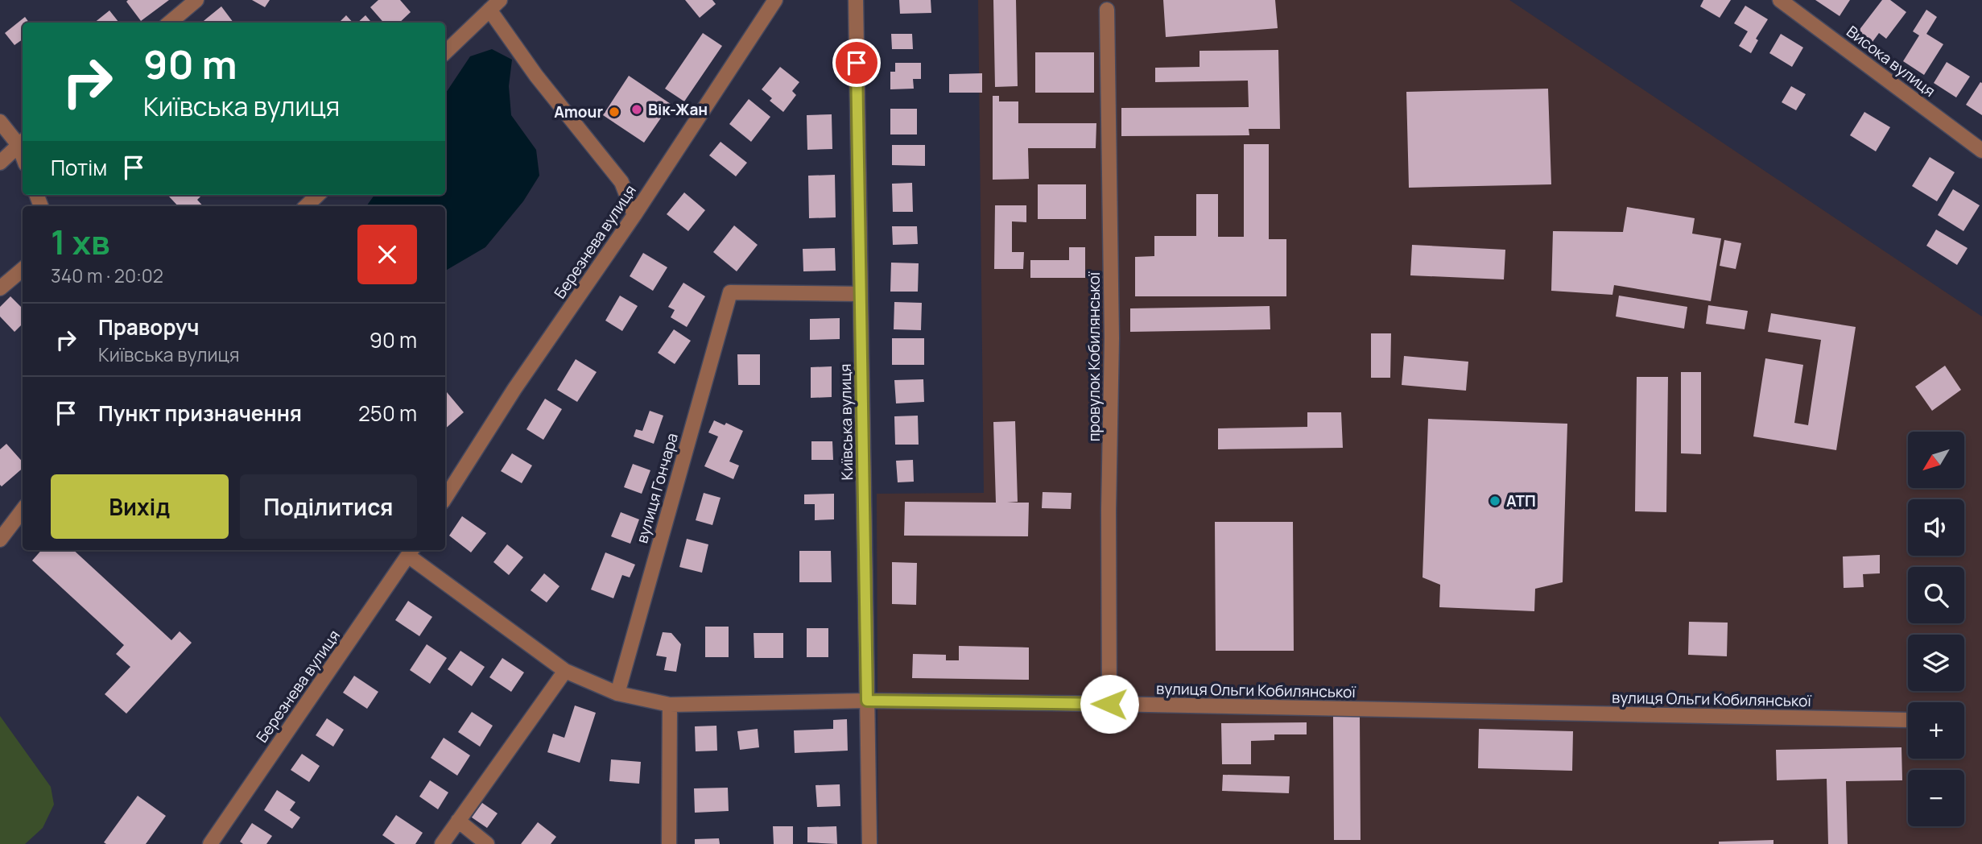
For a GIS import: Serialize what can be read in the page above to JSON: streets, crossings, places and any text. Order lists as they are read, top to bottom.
{
  "streets": {
    "street": [
      "Висока вулиця",
      "Березнева вулиця",
      "провулок Кобилянської",
      "Київська вулиця",
      "вулиця Гончара",
      "вулиця Ольги Кобилянської"
    ]
  },
  "crossings": [
    ["Березнева вулиця", "вулиця Ольги Кобилянської"],
    ["провулок Кобилянської", "вулиця Ольги Кобилянської"],
    ["Київська вулиця", "вулиця Гончара"],
    ["Київська вулиця", "вулиця Ольги Кобилянської"],
    ["вулиця Гончара", "вулиця Ольги Кобилянської"]
  ],
  "places": ["Вік-Жан", "Amour", "АТП"],
  "north": "bottom left",
  "page": {
    "turn": ["90 m", "Київська вулиця"],
    "then": "Потім",
    "heading": ["1 хв", "340 m · 20:02"],
    "list": [
      {
        "name": "Праворуч",
        "note": "Київська вулиця",
        "value": "90 m"
      },
      {
        "name": "Пункт призначення",
        "value": "250 m"
      }
    ],
    "map_buttons": ["+", "−"],
    "buttons": ["Вихід", "Поділитися"]
  }
}
